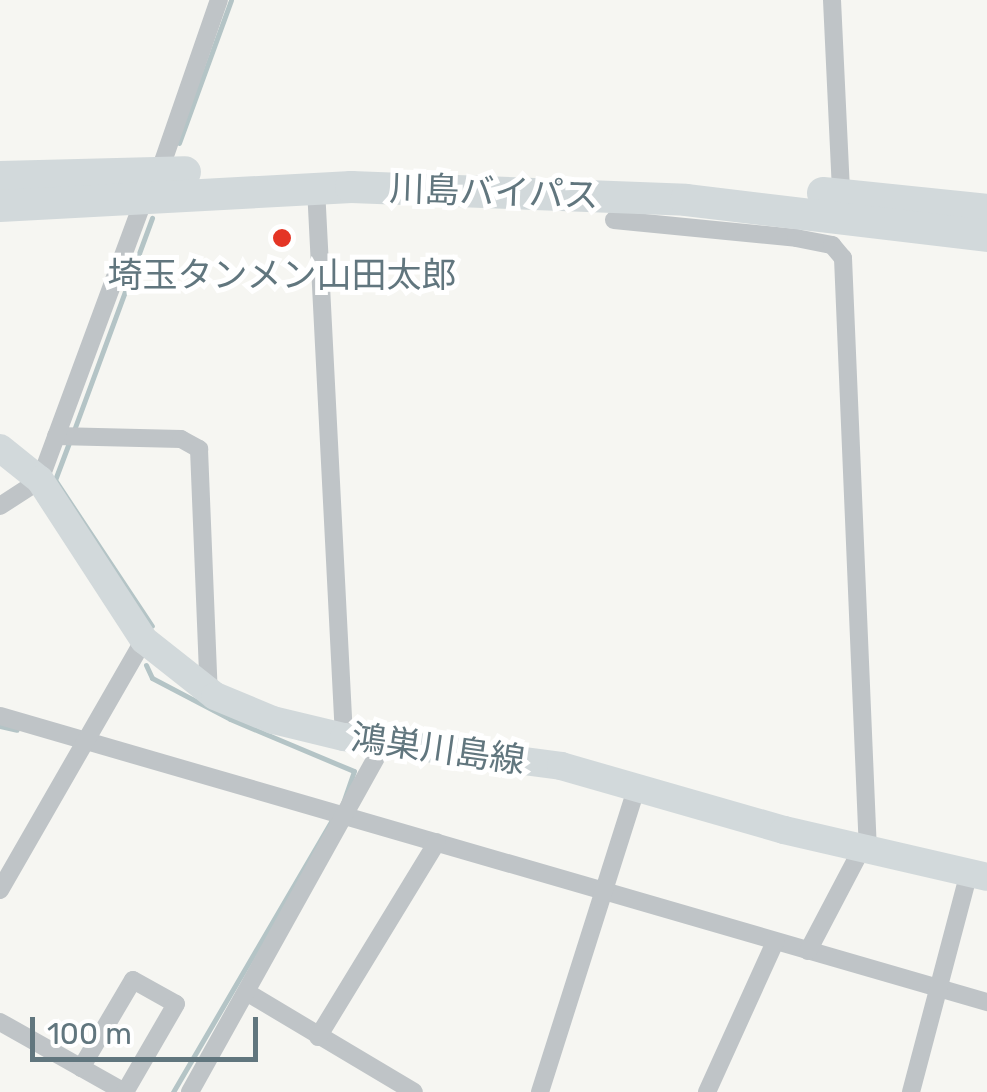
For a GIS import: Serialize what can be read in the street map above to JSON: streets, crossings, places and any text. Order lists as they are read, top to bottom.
{
  "streets": {
    "highway": ["川島バイパス"],
    "main road": ["鴻巣川島線"]
  },
  "places": ["埼玉タンメン山田太郎"],
  "scale_bar": "100 m"
}
